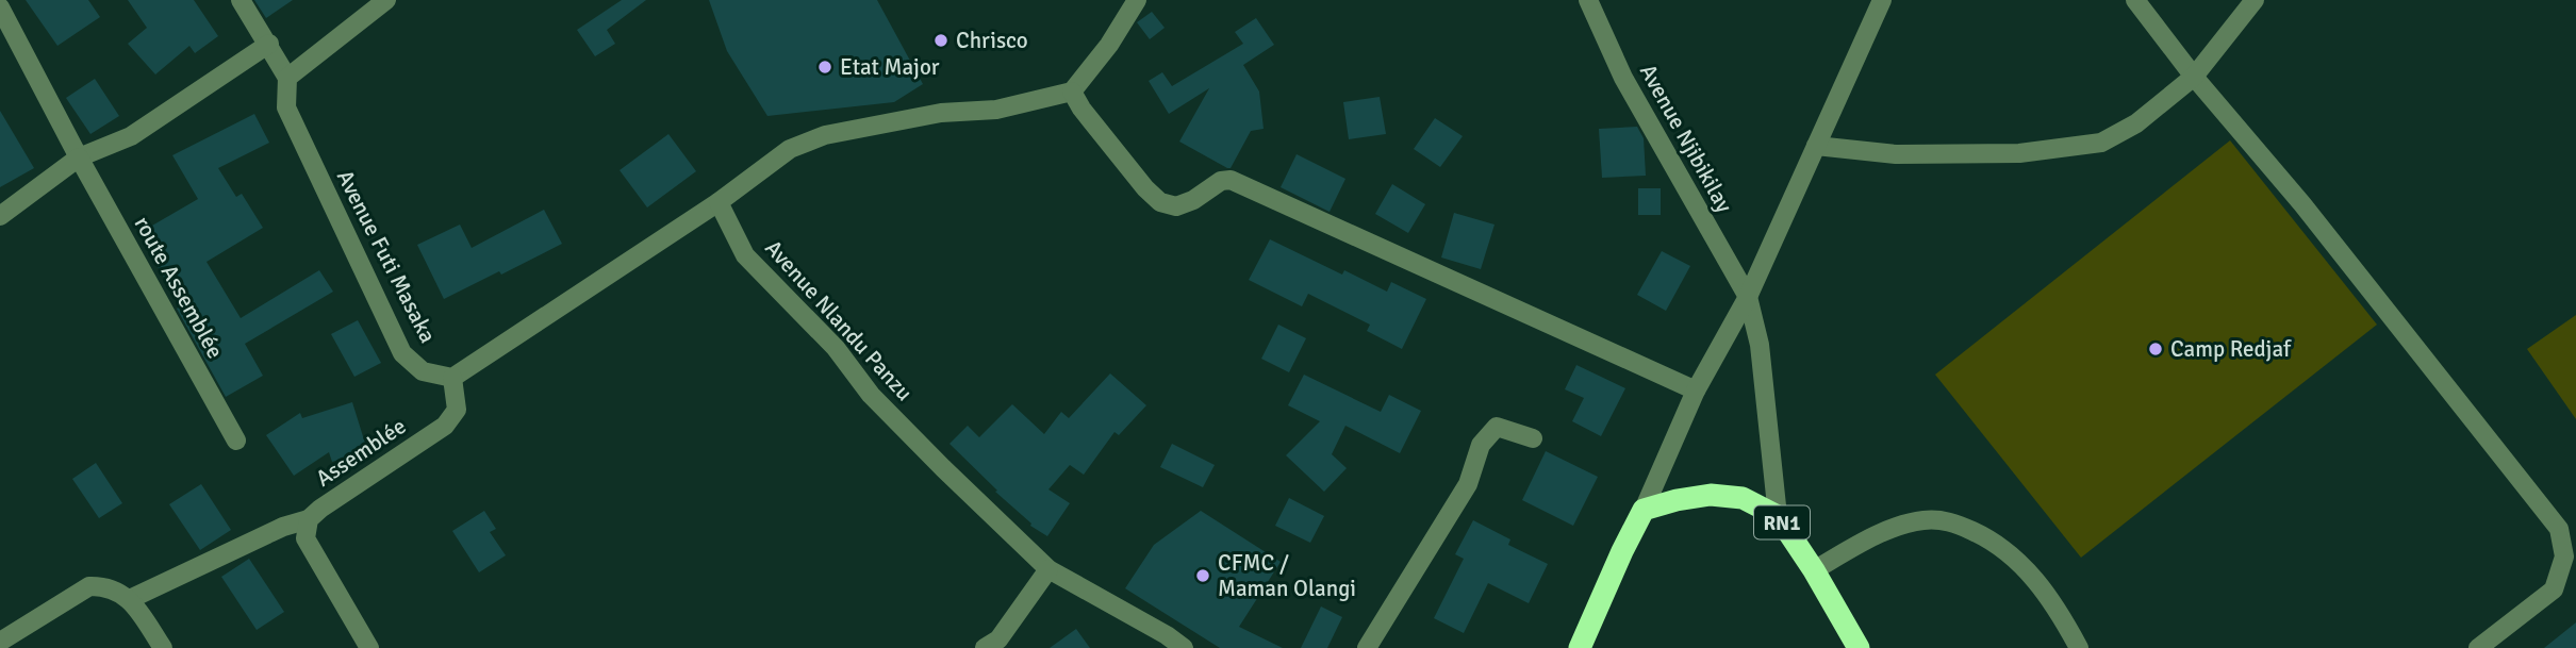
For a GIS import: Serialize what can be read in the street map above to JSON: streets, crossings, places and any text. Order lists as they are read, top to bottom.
{
  "streets": {
    "highway": ["RN1"],
    "street": [
      "Avenue Njibikilay",
      "Avenue Futi Masaka",
      "route Assemblée",
      "Avenue Nlandu Panzu",
      "Assemblée"
    ]
  },
  "crossings": [
    ["Avenue Njibikilay", "RN1"],
    ["Avenue Futi Masaka", "Assemblée"]
  ],
  "places": [
    "Chrisco",
    "Etat Major",
    "Camp Redjaf",
    "CFMC / Maman Olangi"
  ]
}
